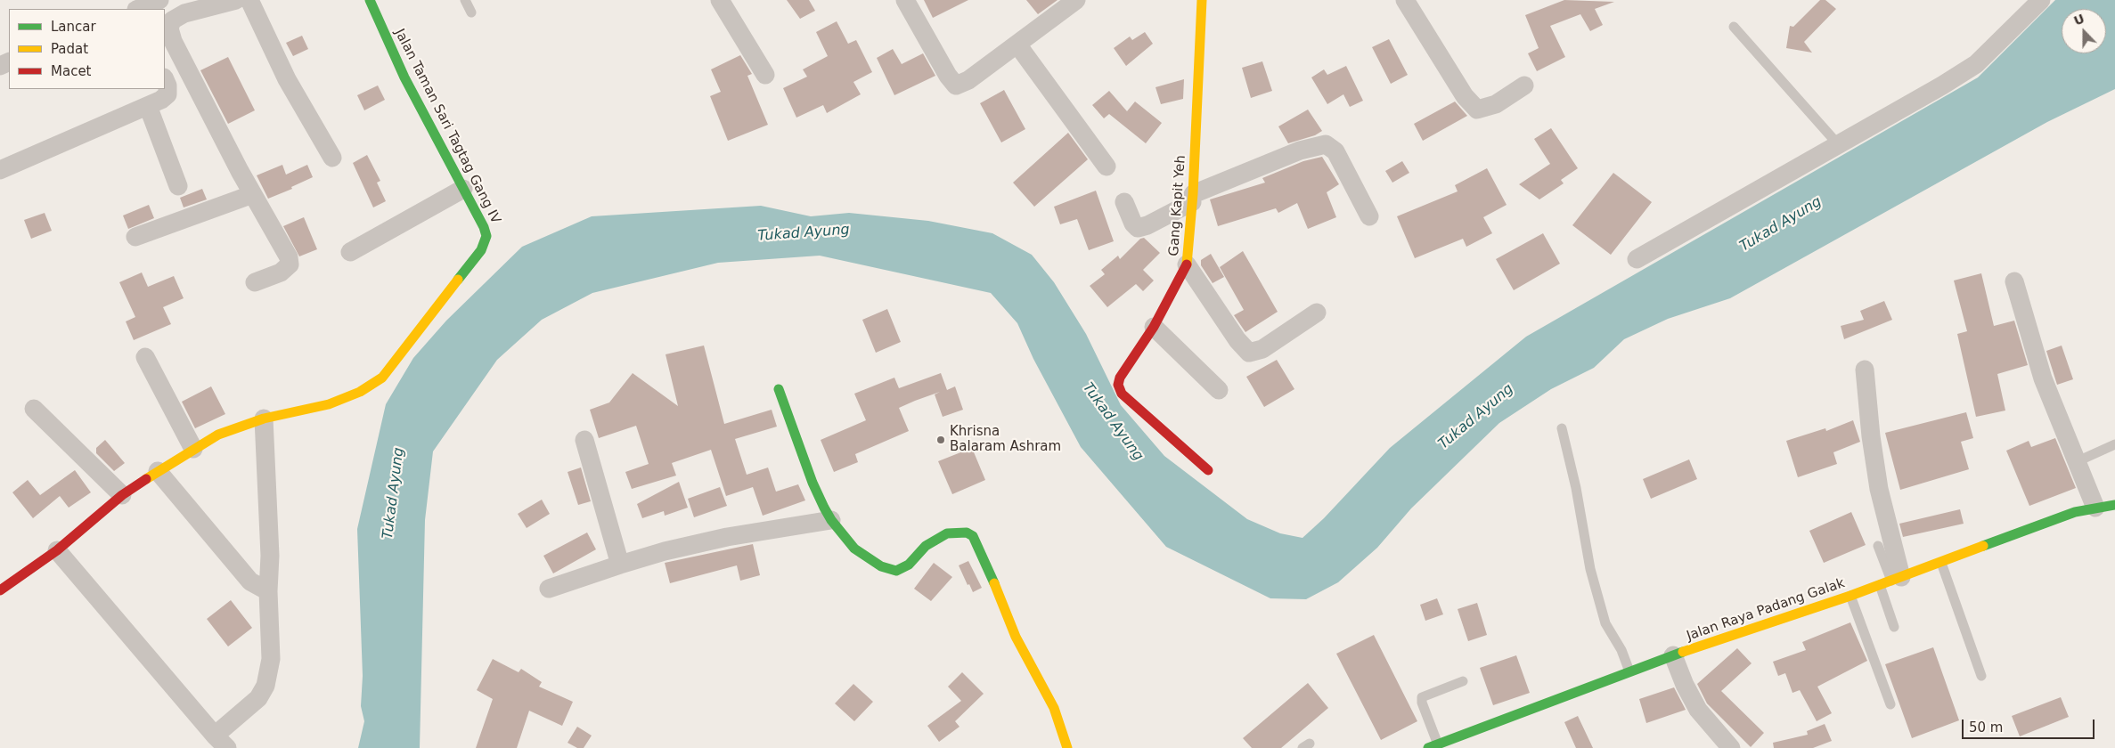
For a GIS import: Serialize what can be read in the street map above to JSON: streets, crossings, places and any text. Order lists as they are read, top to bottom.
{
  "streets": {
    "street": ["Jalan Taman Sari Tagtag Gang IV", "Gang Kapit Yeh", "Jalan Raya Padang Galak"]
  },
  "water": ["Tukad Ayung"],
  "places": ["Khrisna Balaram Ashram"],
  "legend": ["Lancar", "Padat", "Macet"],
  "scale_bar": "50 m",
  "north": "top"
}
